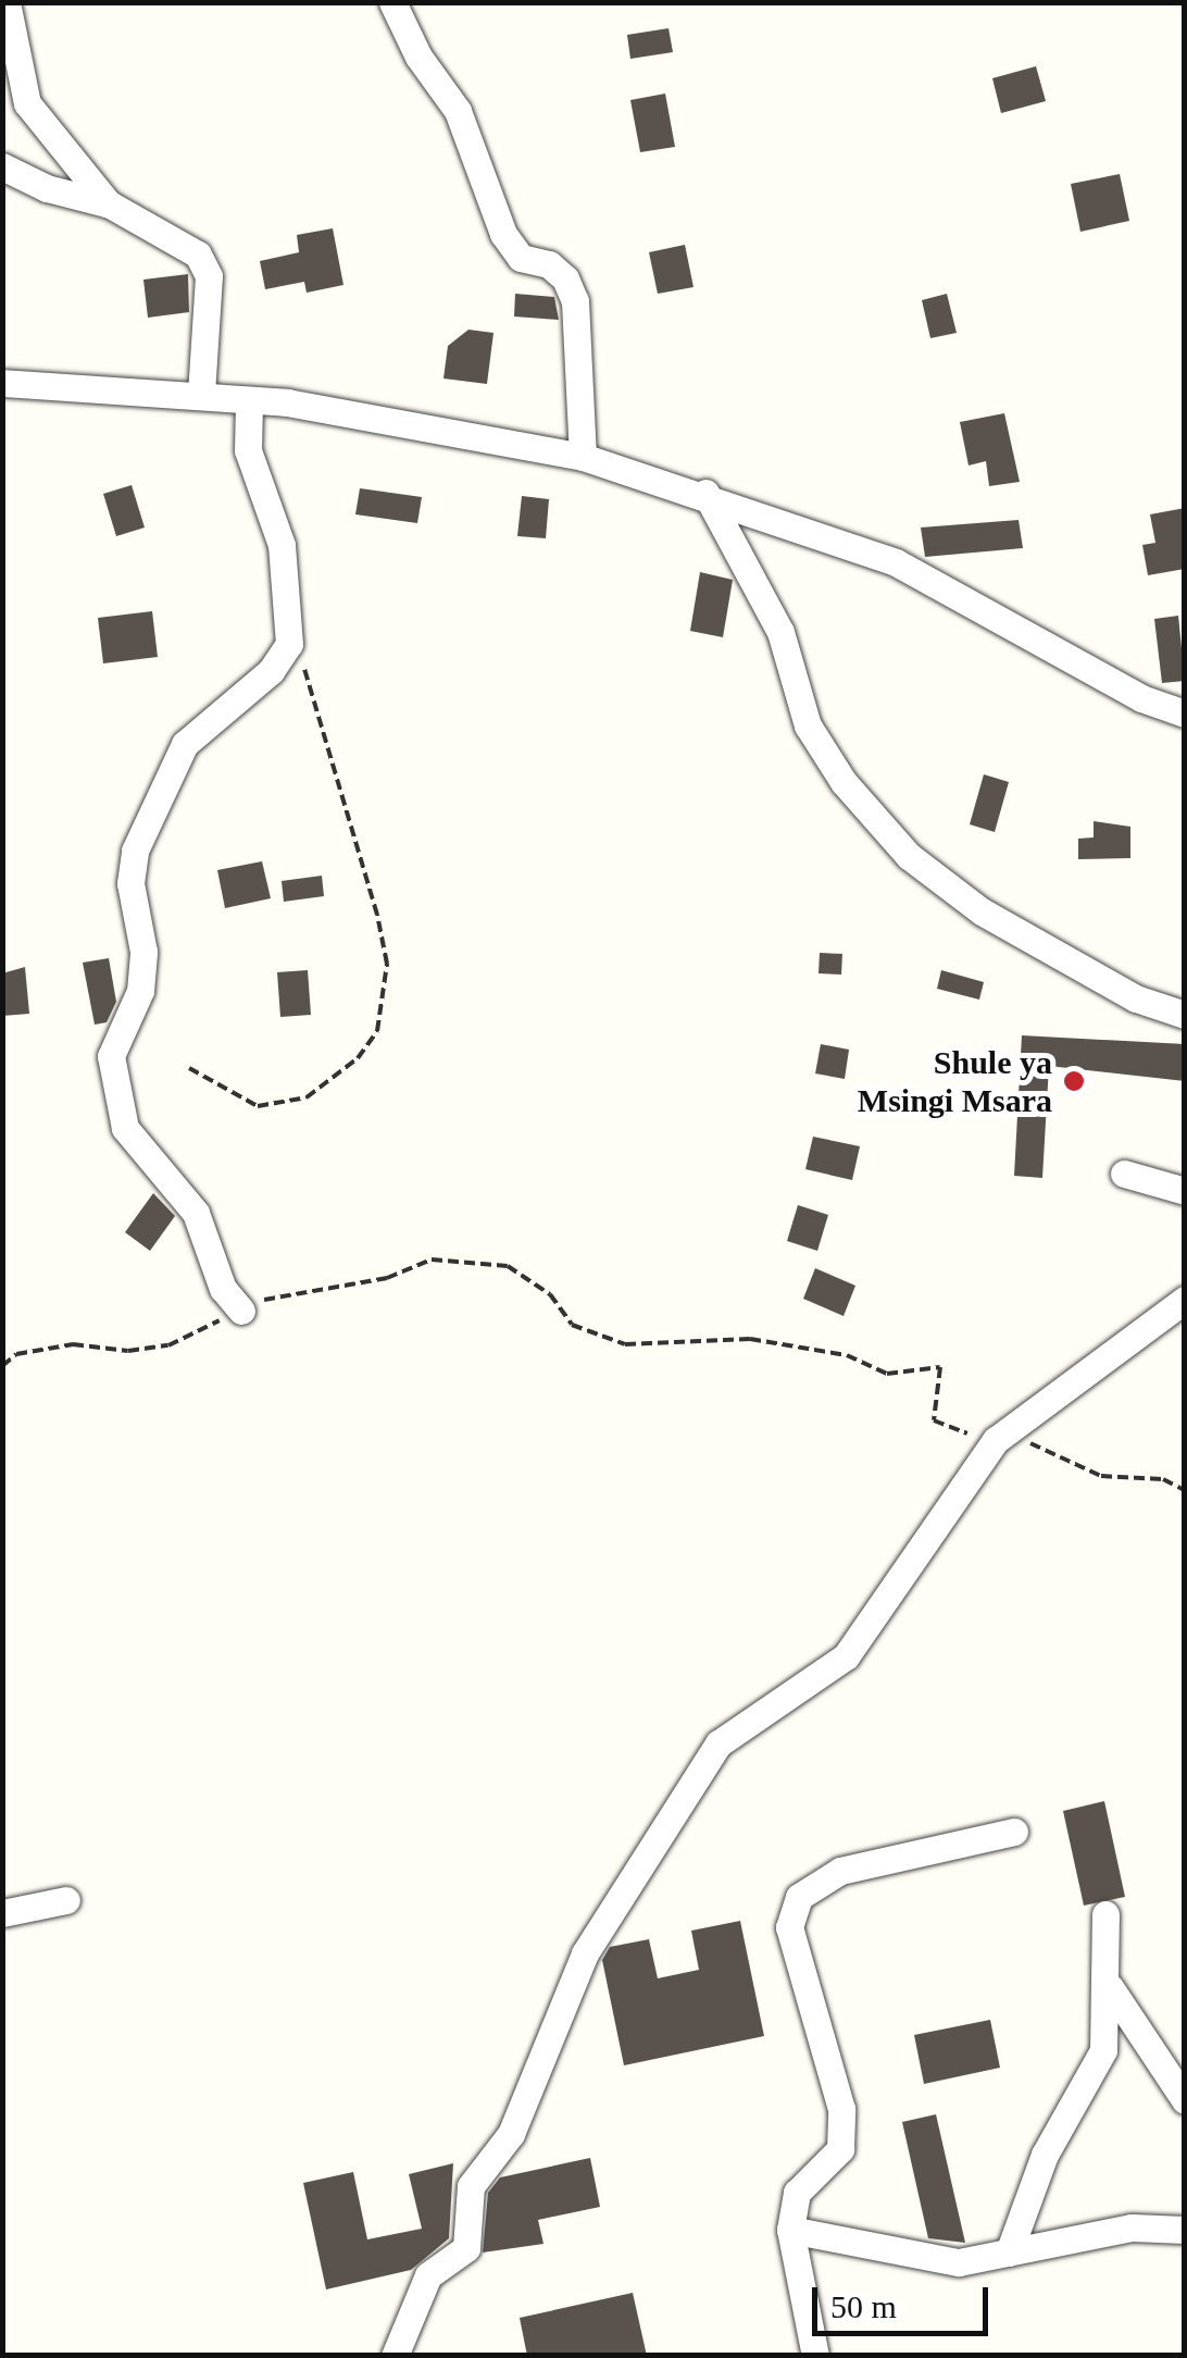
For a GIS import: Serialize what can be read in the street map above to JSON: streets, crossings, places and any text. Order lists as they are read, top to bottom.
{
  "places": ["Shule ya Msingi Msara"],
  "scale_bar": "50 m"
}
